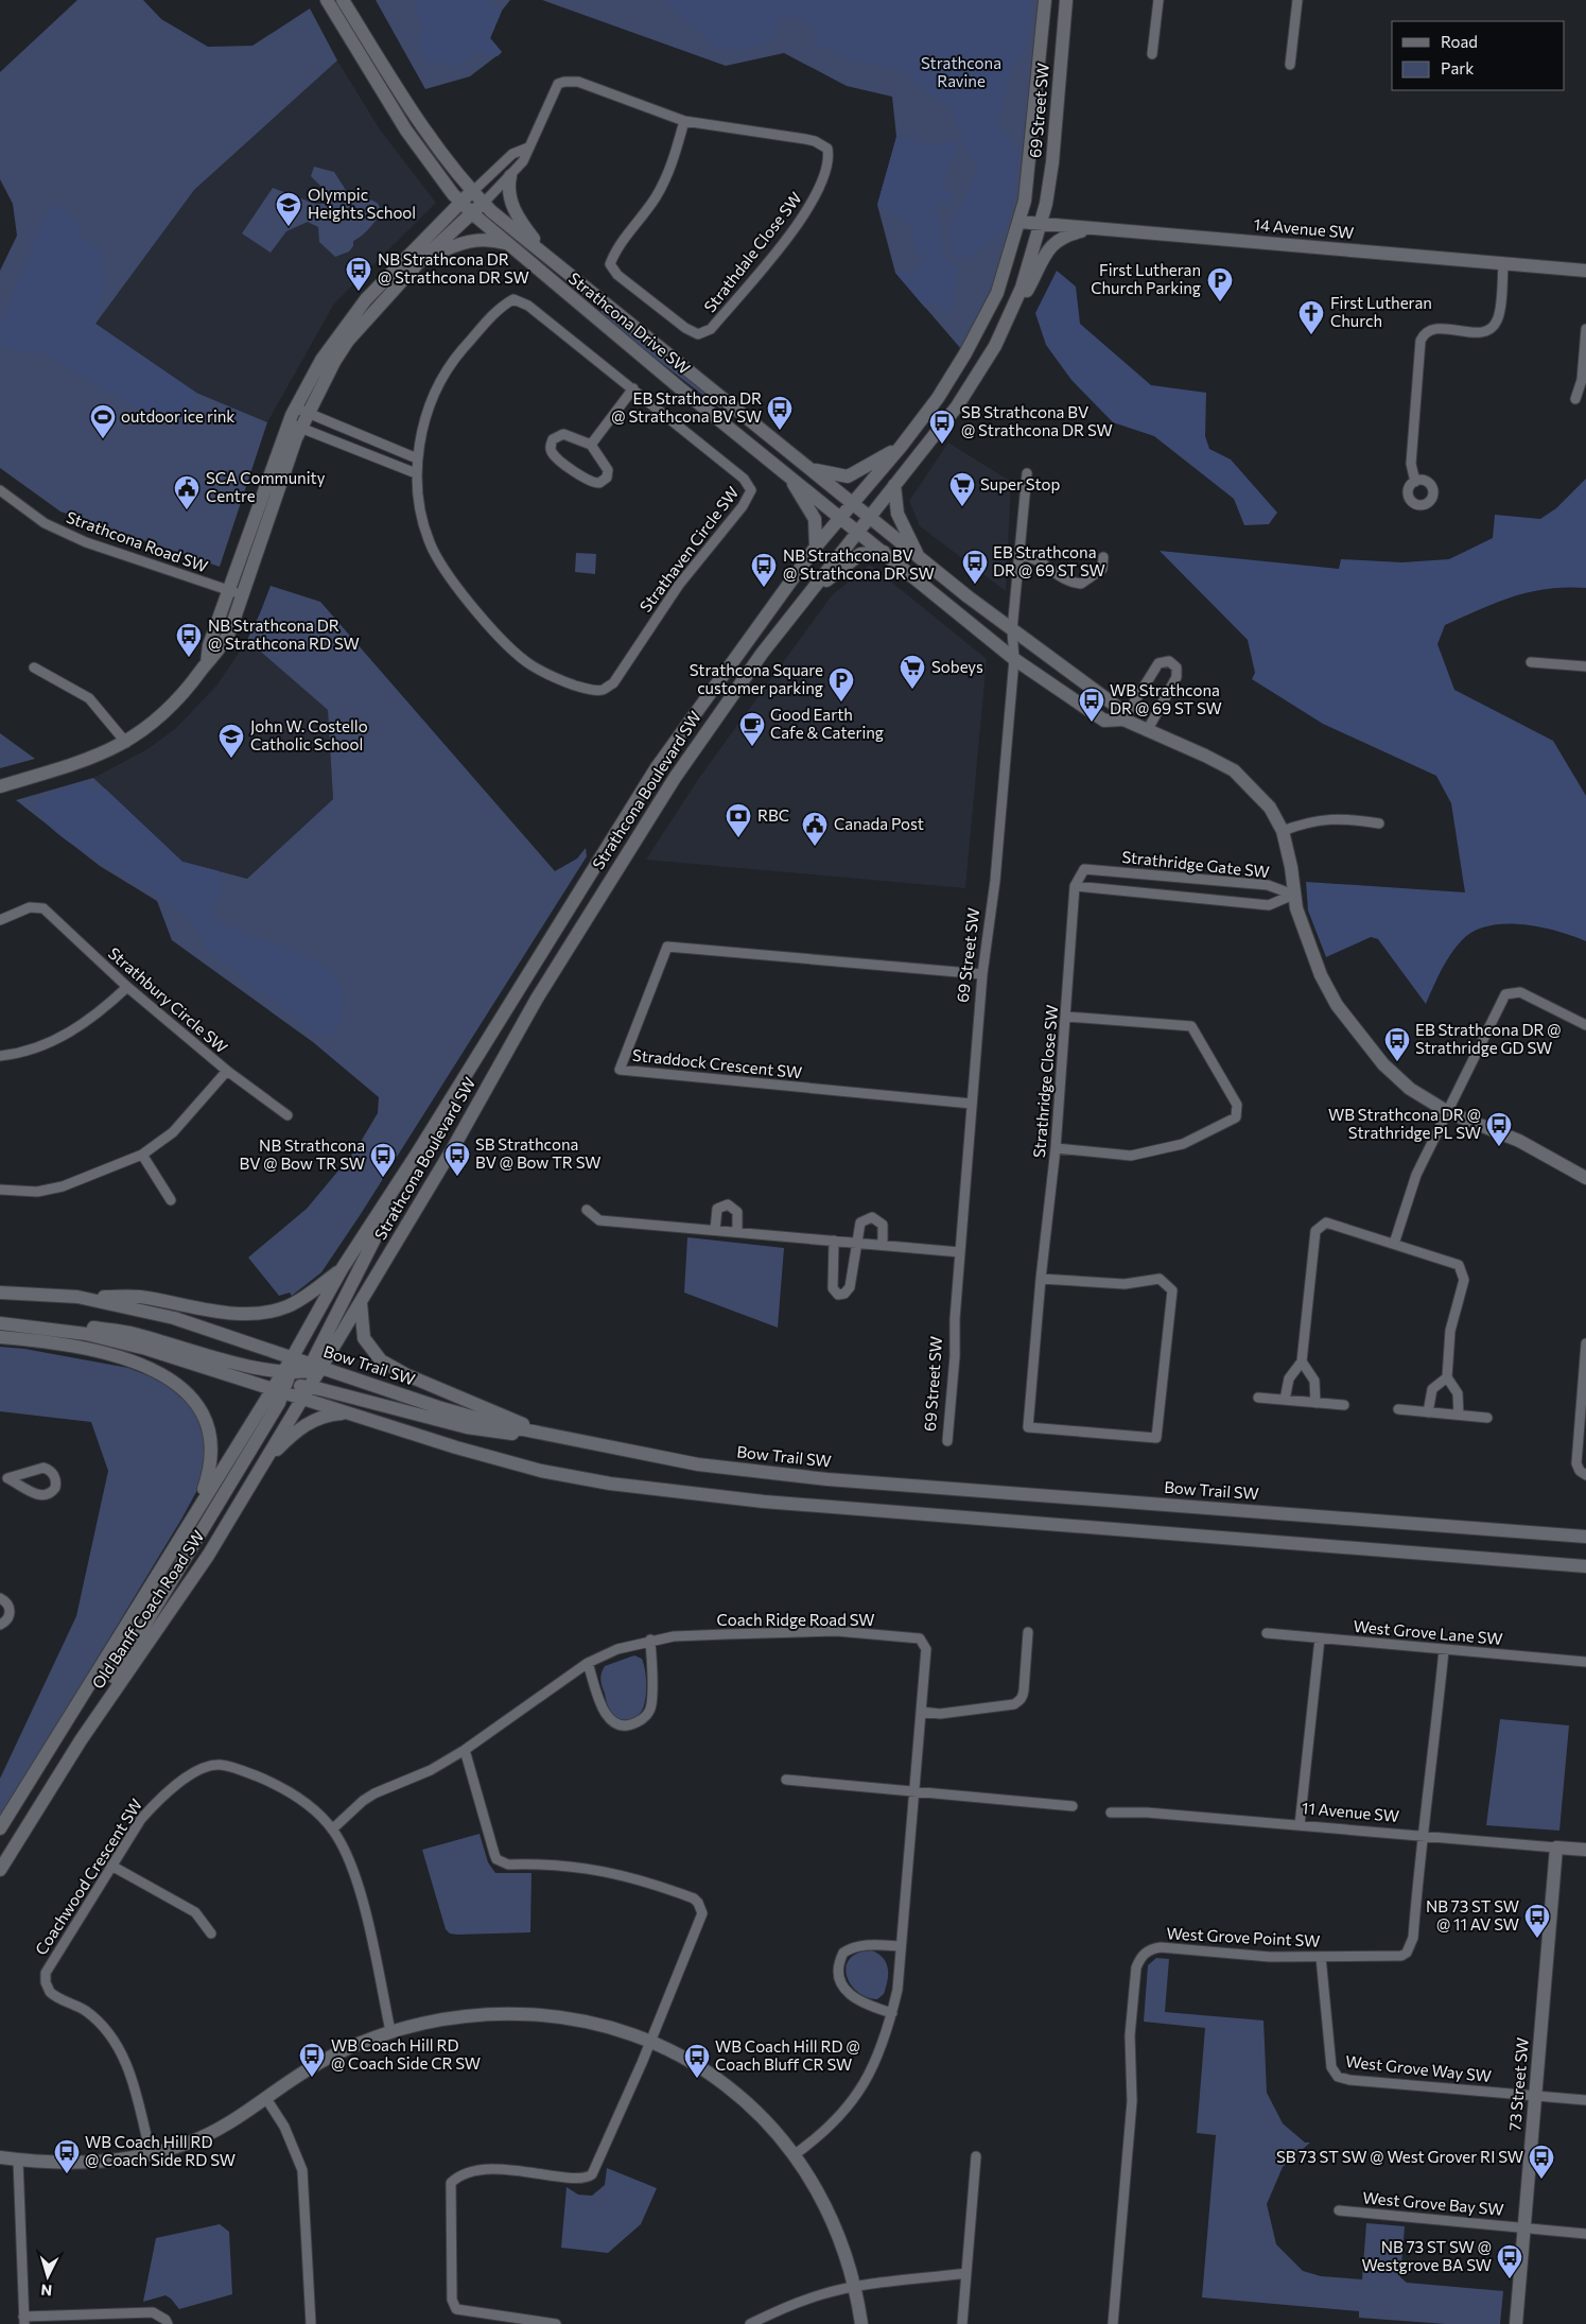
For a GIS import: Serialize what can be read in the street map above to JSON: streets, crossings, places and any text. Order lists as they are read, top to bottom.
{
  "streets": {
    "main road": [
      "69 Street SW",
      "14 Avenue SW",
      "Strathcona Drive SW",
      "Strathcona Boulevard SW",
      "Bow Trail SW",
      "Old Banff Coach Road SW",
      "11 Avenue SW",
      "73 Street SW"
    ],
    "street": [
      "Strathdale Close SW",
      "Strathcona Road SW",
      "Strathaven Circle SW",
      "Strathridge Gate SW",
      "Strathbury Circle SW",
      "Straddock Crescent SW",
      "Strathridge Close SW",
      "Coach Ridge Road SW",
      "West Grove Lane SW",
      "Coachwood Crescent SW",
      "West Grove Point SW",
      "West Grove Way SW",
      "West Grove Bay SW"
    ]
  },
  "crossings": [
    ["69 Street SW", "14 Avenue SW"],
    ["69 Street SW", "Strathcona Drive SW"],
    ["69 Street SW", "Strathcona Boulevard SW"],
    ["69 Street SW", "Straddock Crescent SW"],
    ["14 Avenue SW", "Strathcona Boulevard SW"],
    ["Strathdale Close SW", "Strathcona Drive SW"],
    ["Strathcona Drive SW", "Strathcona Boulevard SW"],
    ["Strathcona Drive SW", "Strathridge Gate SW"],
    ["Strathcona Boulevard SW", "Bow Trail SW"],
    ["Strathcona Boulevard SW", "Old Banff Coach Road SW"],
    ["Strathridge Gate SW", "Strathridge Close SW"],
    ["Bow Trail SW", "Old Banff Coach Road SW"],
    ["Coach Ridge Road SW", "Coachwood Crescent SW"],
    ["11 Avenue SW", "West Grove Point SW"],
    ["11 Avenue SW", "73 Street SW"],
    ["West Grove Point SW", "West Grove Way SW"],
    ["West Grove Way SW", "73 Street SW"],
    ["73 Street SW", "West Grove Bay SW"]
  ],
  "parks": ["Strathcona Ravine"],
  "places": {
    "school or university": ["Olympic Heights School", "John W. Costello Catholic School"],
    "bus stop": [
      "NB Strathcona DR @ Strathcona DR SW",
      "EB Strathcona DR @ Strathcona BV SW",
      "SB Strathcona BV @ Strathcona DR SW",
      "EB Strathcona DR @ 69 ST SW",
      "NB Strathcona BV @ Strathcona DR SW",
      "NB Strathcona DR @ Strathcona RD SW",
      "WB Strathcona DR @ 69 ST SW",
      "EB Strathcona DR @ Strathridge GD SW",
      "WB Strathcona DR @ Strathridge PL SW",
      "SB Strathcona BV @ Bow TR SW",
      "NB Strathcona BV @ Bow TR SW",
      "NB 73 ST SW @ 11 AV SW",
      "WB Coach Hill RD @ Coach Side CR SW",
      "WB Coach Hill RD @ Coach Bluff CR SW",
      "WB Coach Hill RD @ Coach Side RD SW",
      "SB 73 ST SW @ West Grover RI SW",
      "NB 73 ST SW @ Westgrove BA SW"
    ],
    "parking": ["First Lutheran Church Parking", "Strathcona Square customer parking"],
    "church": ["First Lutheran Church"],
    "sports": ["outdoor ice rink"],
    "supermarket": ["Super Stop", "Sobeys"],
    "public building": ["SCA Community Centre", "Canada Post"],
    "cafe": ["Good Earth Cafe & Catering"],
    "bank": ["RBC"]
  },
  "legend": ["Road", "Park"],
  "north": "bottom"
}
